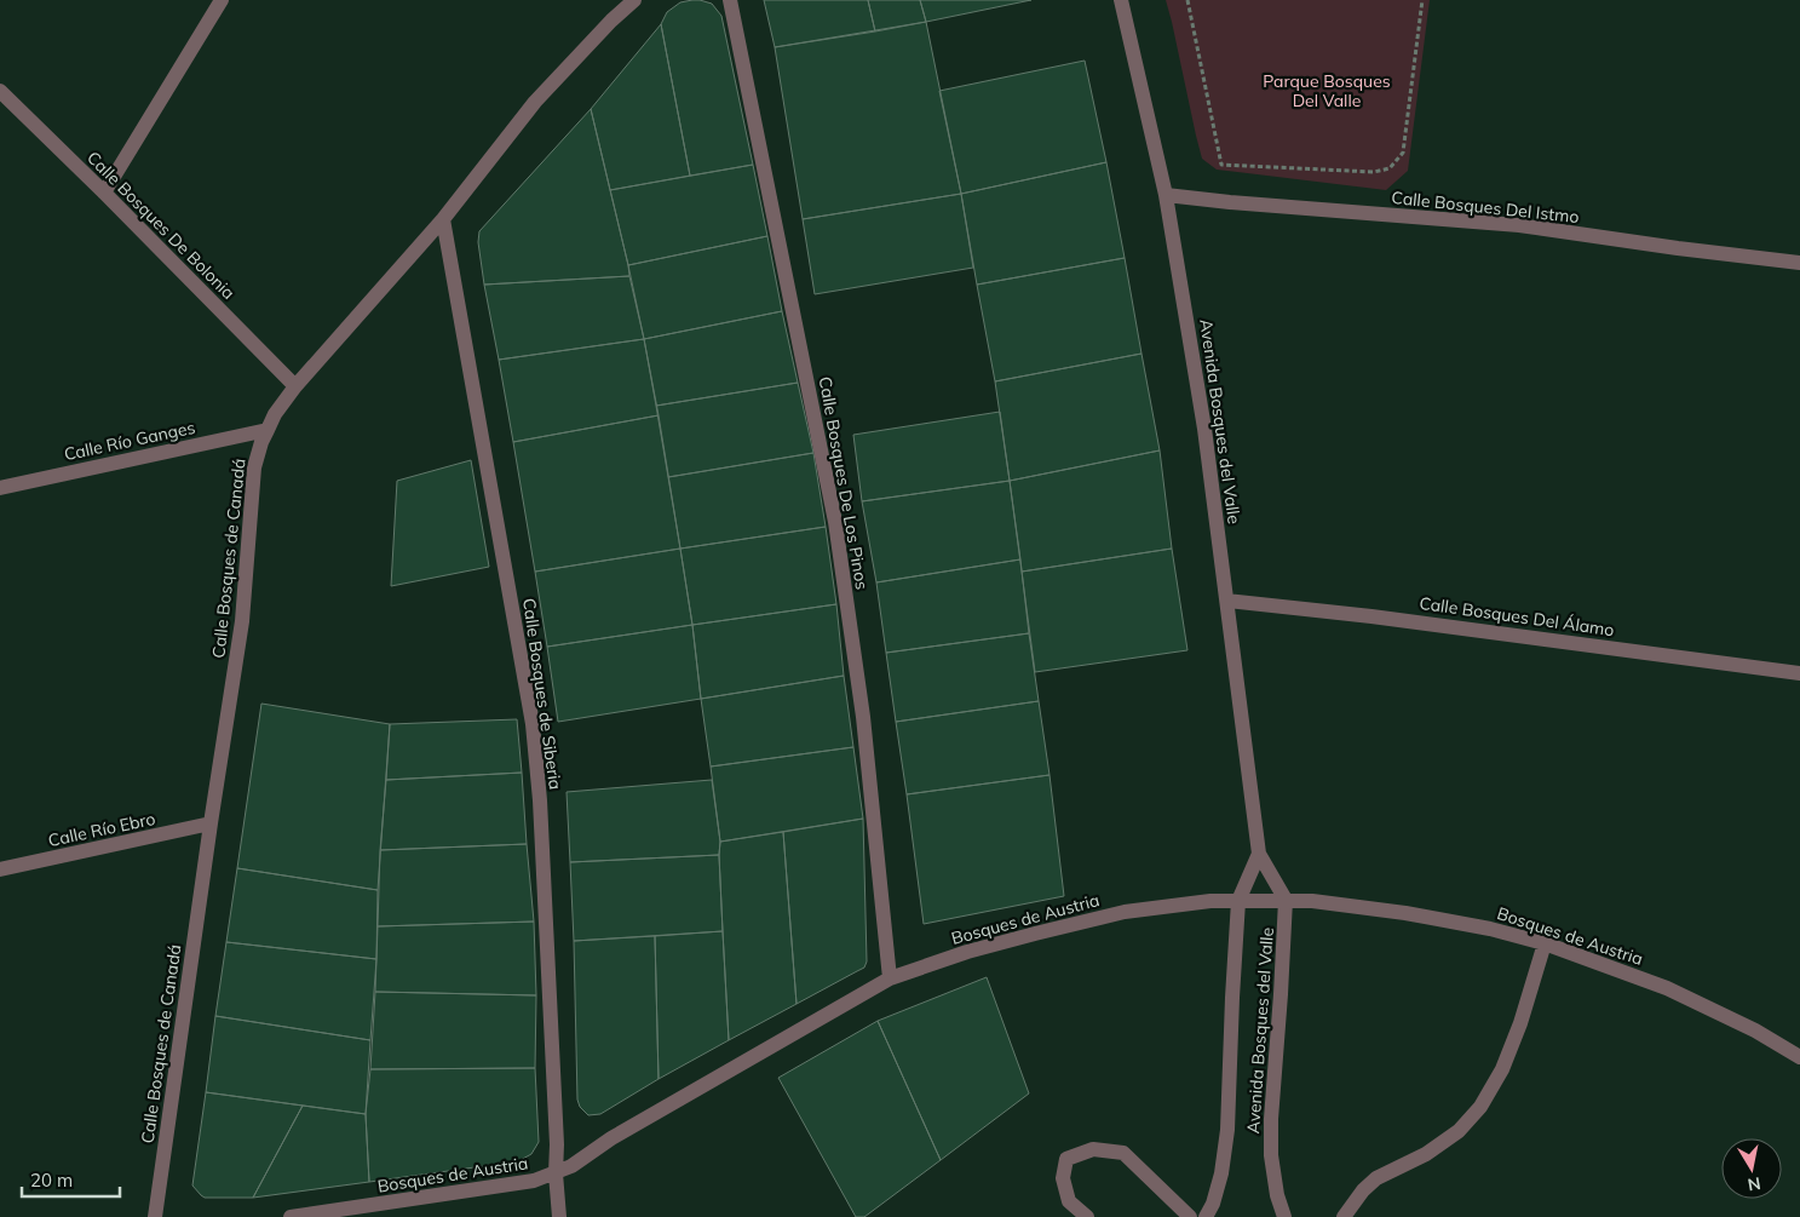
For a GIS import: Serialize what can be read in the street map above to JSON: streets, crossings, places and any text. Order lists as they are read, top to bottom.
{
  "streets": {
    "street": [
      "Calle Bosques Del Istmo",
      "Calle Bosques De Bolonia",
      "Avenida Bosques del Valle",
      "Calle Río Ganges",
      "Calle Bosques De Los Pinos",
      "Calle Bosques de Canadá",
      "Calle Bosques Del Álamo",
      "Calle Bosques de Siberia",
      "Calle Río Ebro",
      "Bosques de Austria"
    ]
  },
  "crossings": [
    ["Calle Bosques Del Istmo", "Avenida Bosques del Valle"],
    ["Calle Bosques De Bolonia", "Calle Bosques de Canadá"],
    ["Avenida Bosques del Valle", "Calle Bosques Del Álamo"],
    ["Avenida Bosques del Valle", "Bosques de Austria"],
    ["Calle Río Ganges", "Calle Bosques de Canadá"],
    ["Calle Bosques De Los Pinos", "Bosques de Austria"],
    ["Calle Bosques de Canadá", "Calle Bosques de Siberia"],
    ["Calle Bosques de Canadá", "Calle Río Ebro"],
    ["Calle Bosques de Siberia", "Bosques de Austria"]
  ],
  "parks": ["Parque Bosques Del Valle"],
  "scale_bar": "20 m",
  "north": "bottom"
}
